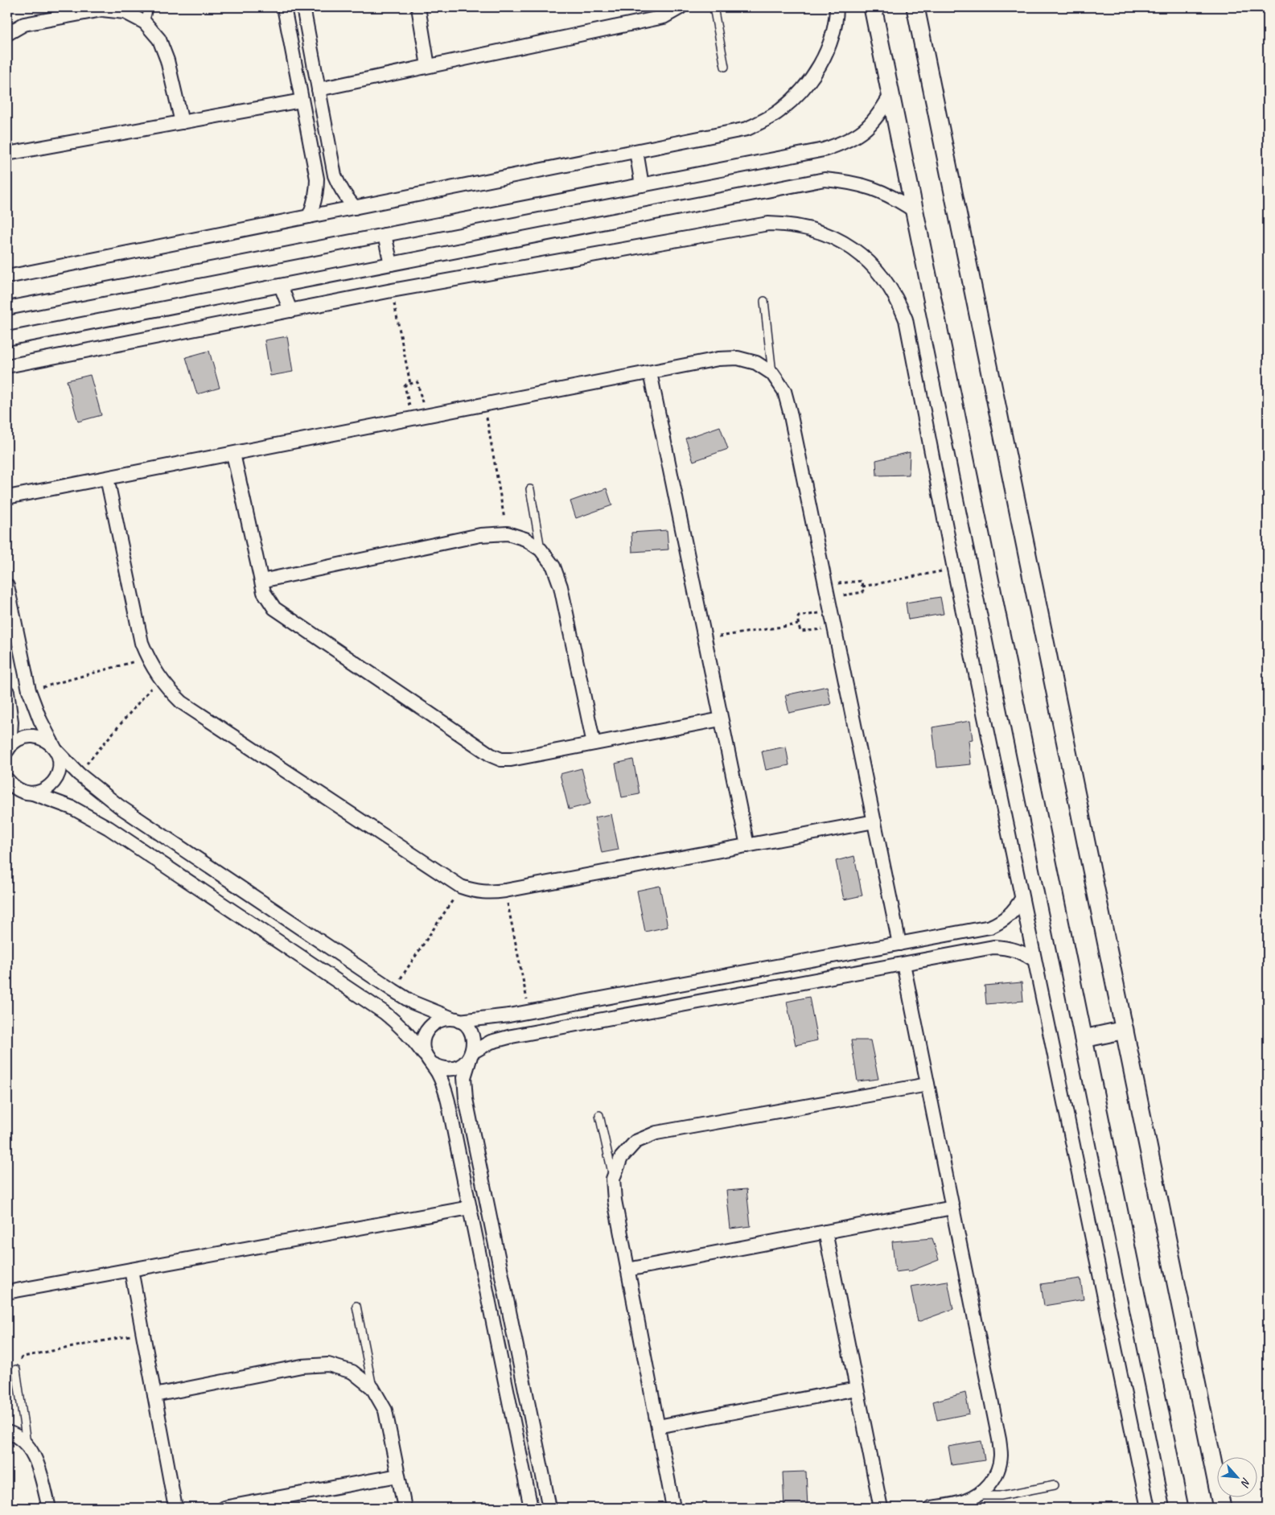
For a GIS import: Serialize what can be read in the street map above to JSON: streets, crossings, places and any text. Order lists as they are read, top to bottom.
{
  "north": "bottom right"
}
